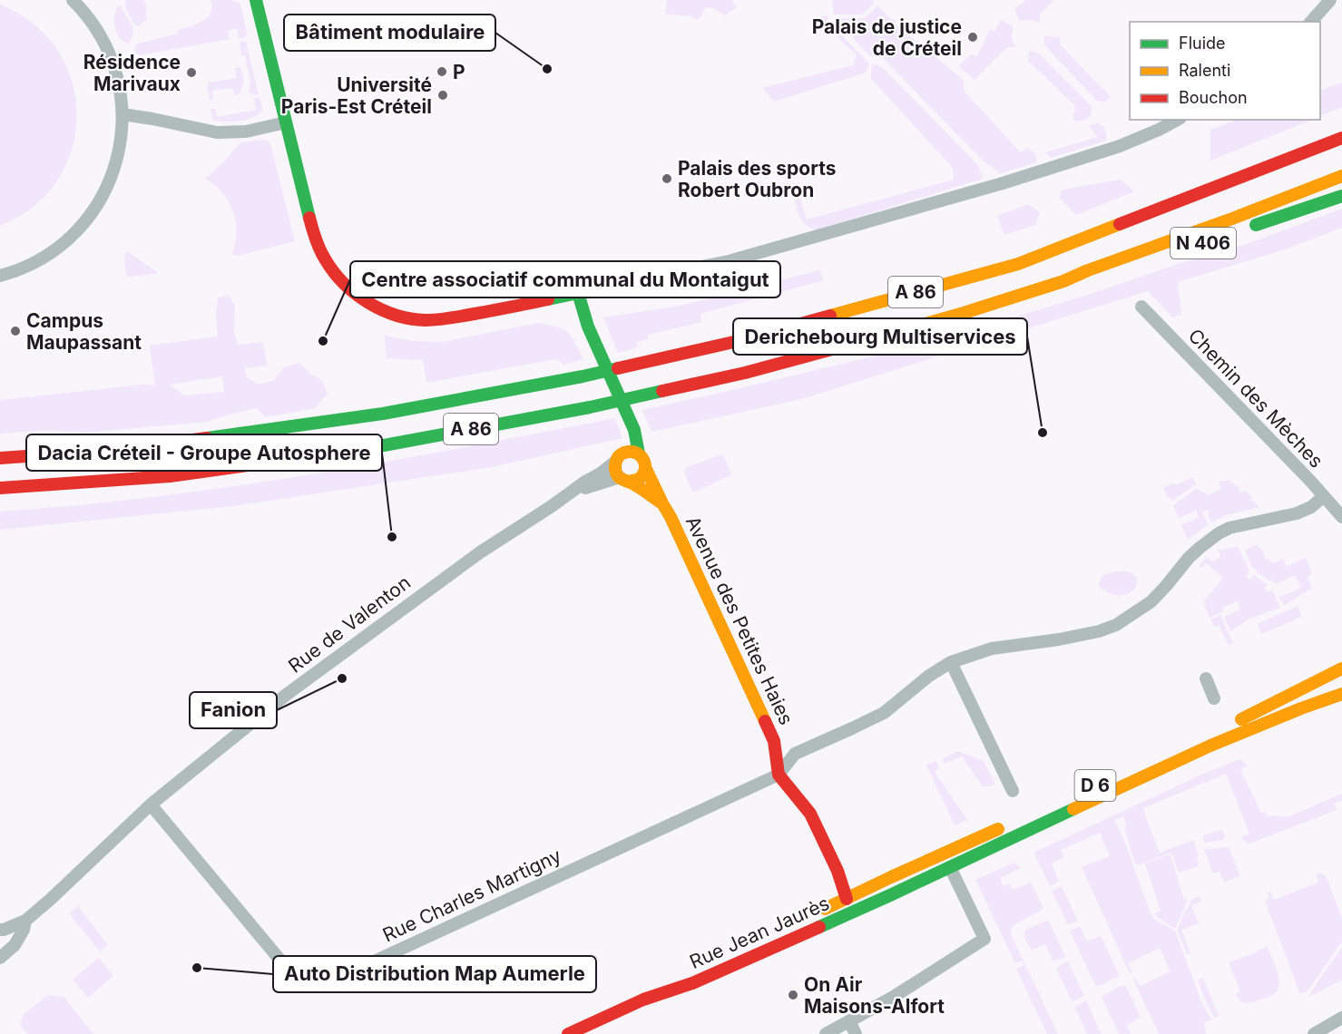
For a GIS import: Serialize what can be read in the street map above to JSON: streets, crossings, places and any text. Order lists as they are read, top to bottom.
{
  "streets": {
    "main road": [
      "N 406",
      "A 86",
      "Avenue des Petites Haies",
      "D 6",
      "Rue Jean Jaurès"
    ],
    "street": ["Chemin des Mèches", "Rue de Valenton", "Rue Charles Martigny"]
  },
  "crossings": [
    ["N 406", "A 86"],
    ["Avenue des Petites Haies", "Rue de Valenton"],
    ["Avenue des Petites Haies", "Rue Charles Martigny"],
    ["Rue de Valenton", "Rue Charles Martigny"],
    ["D 6", "Rue Jean Jaurès"]
  ],
  "places": [
    "Palais de justice de Créteil",
    "Bâtiment modulaire",
    "P",
    "Résidence Marivaux",
    "Université Paris-Est Créteil",
    "Palais des sports Robert Oubron",
    "Campus Maupassant",
    "Centre associatif communal du Montaigut",
    "Derichebourg Multiservices",
    "Dacia Créteil - Groupe Autosphere",
    "Fanion",
    "Auto Distribution Map Aumerle",
    "On Air Maisons-Alfort"
  ],
  "legend": ["Fluide", "Ralenti", "Bouchon"]
}
